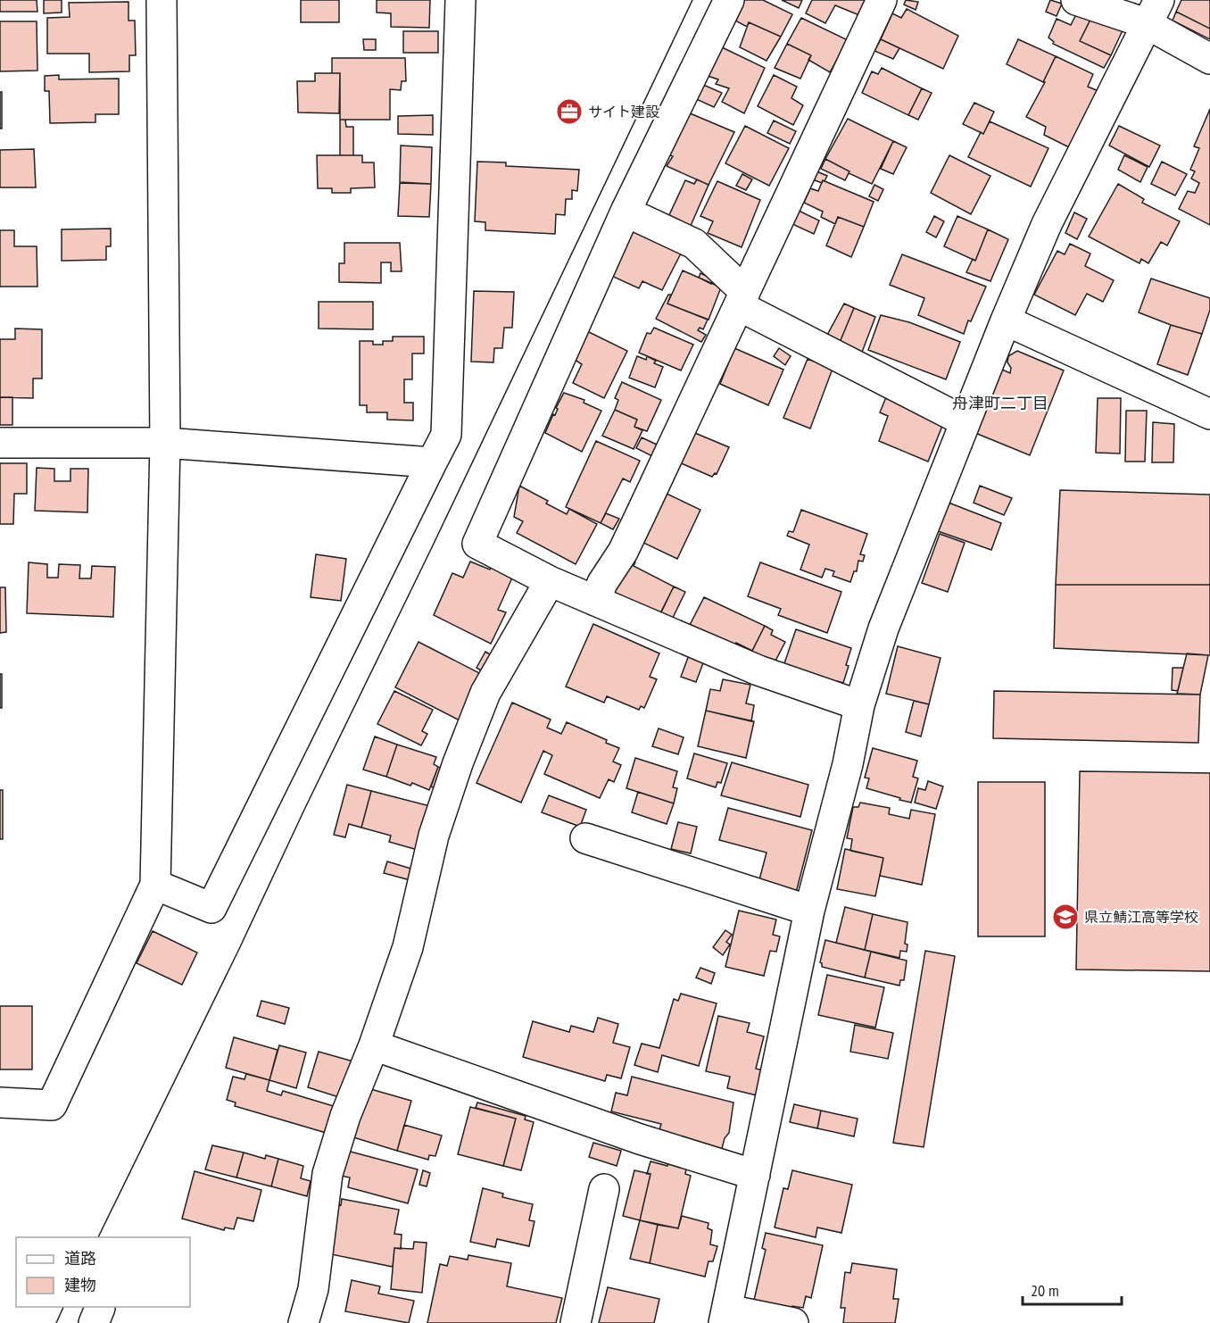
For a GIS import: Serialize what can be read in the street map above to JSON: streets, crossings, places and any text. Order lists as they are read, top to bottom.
{
  "districts": ["舟津町二丁目"],
  "places": {
    "office": ["サイト建設"],
    "school or university": ["県立鯖江高等学校"]
  },
  "legend": ["道路", "建物"],
  "scale_bar": "20 m"
}
